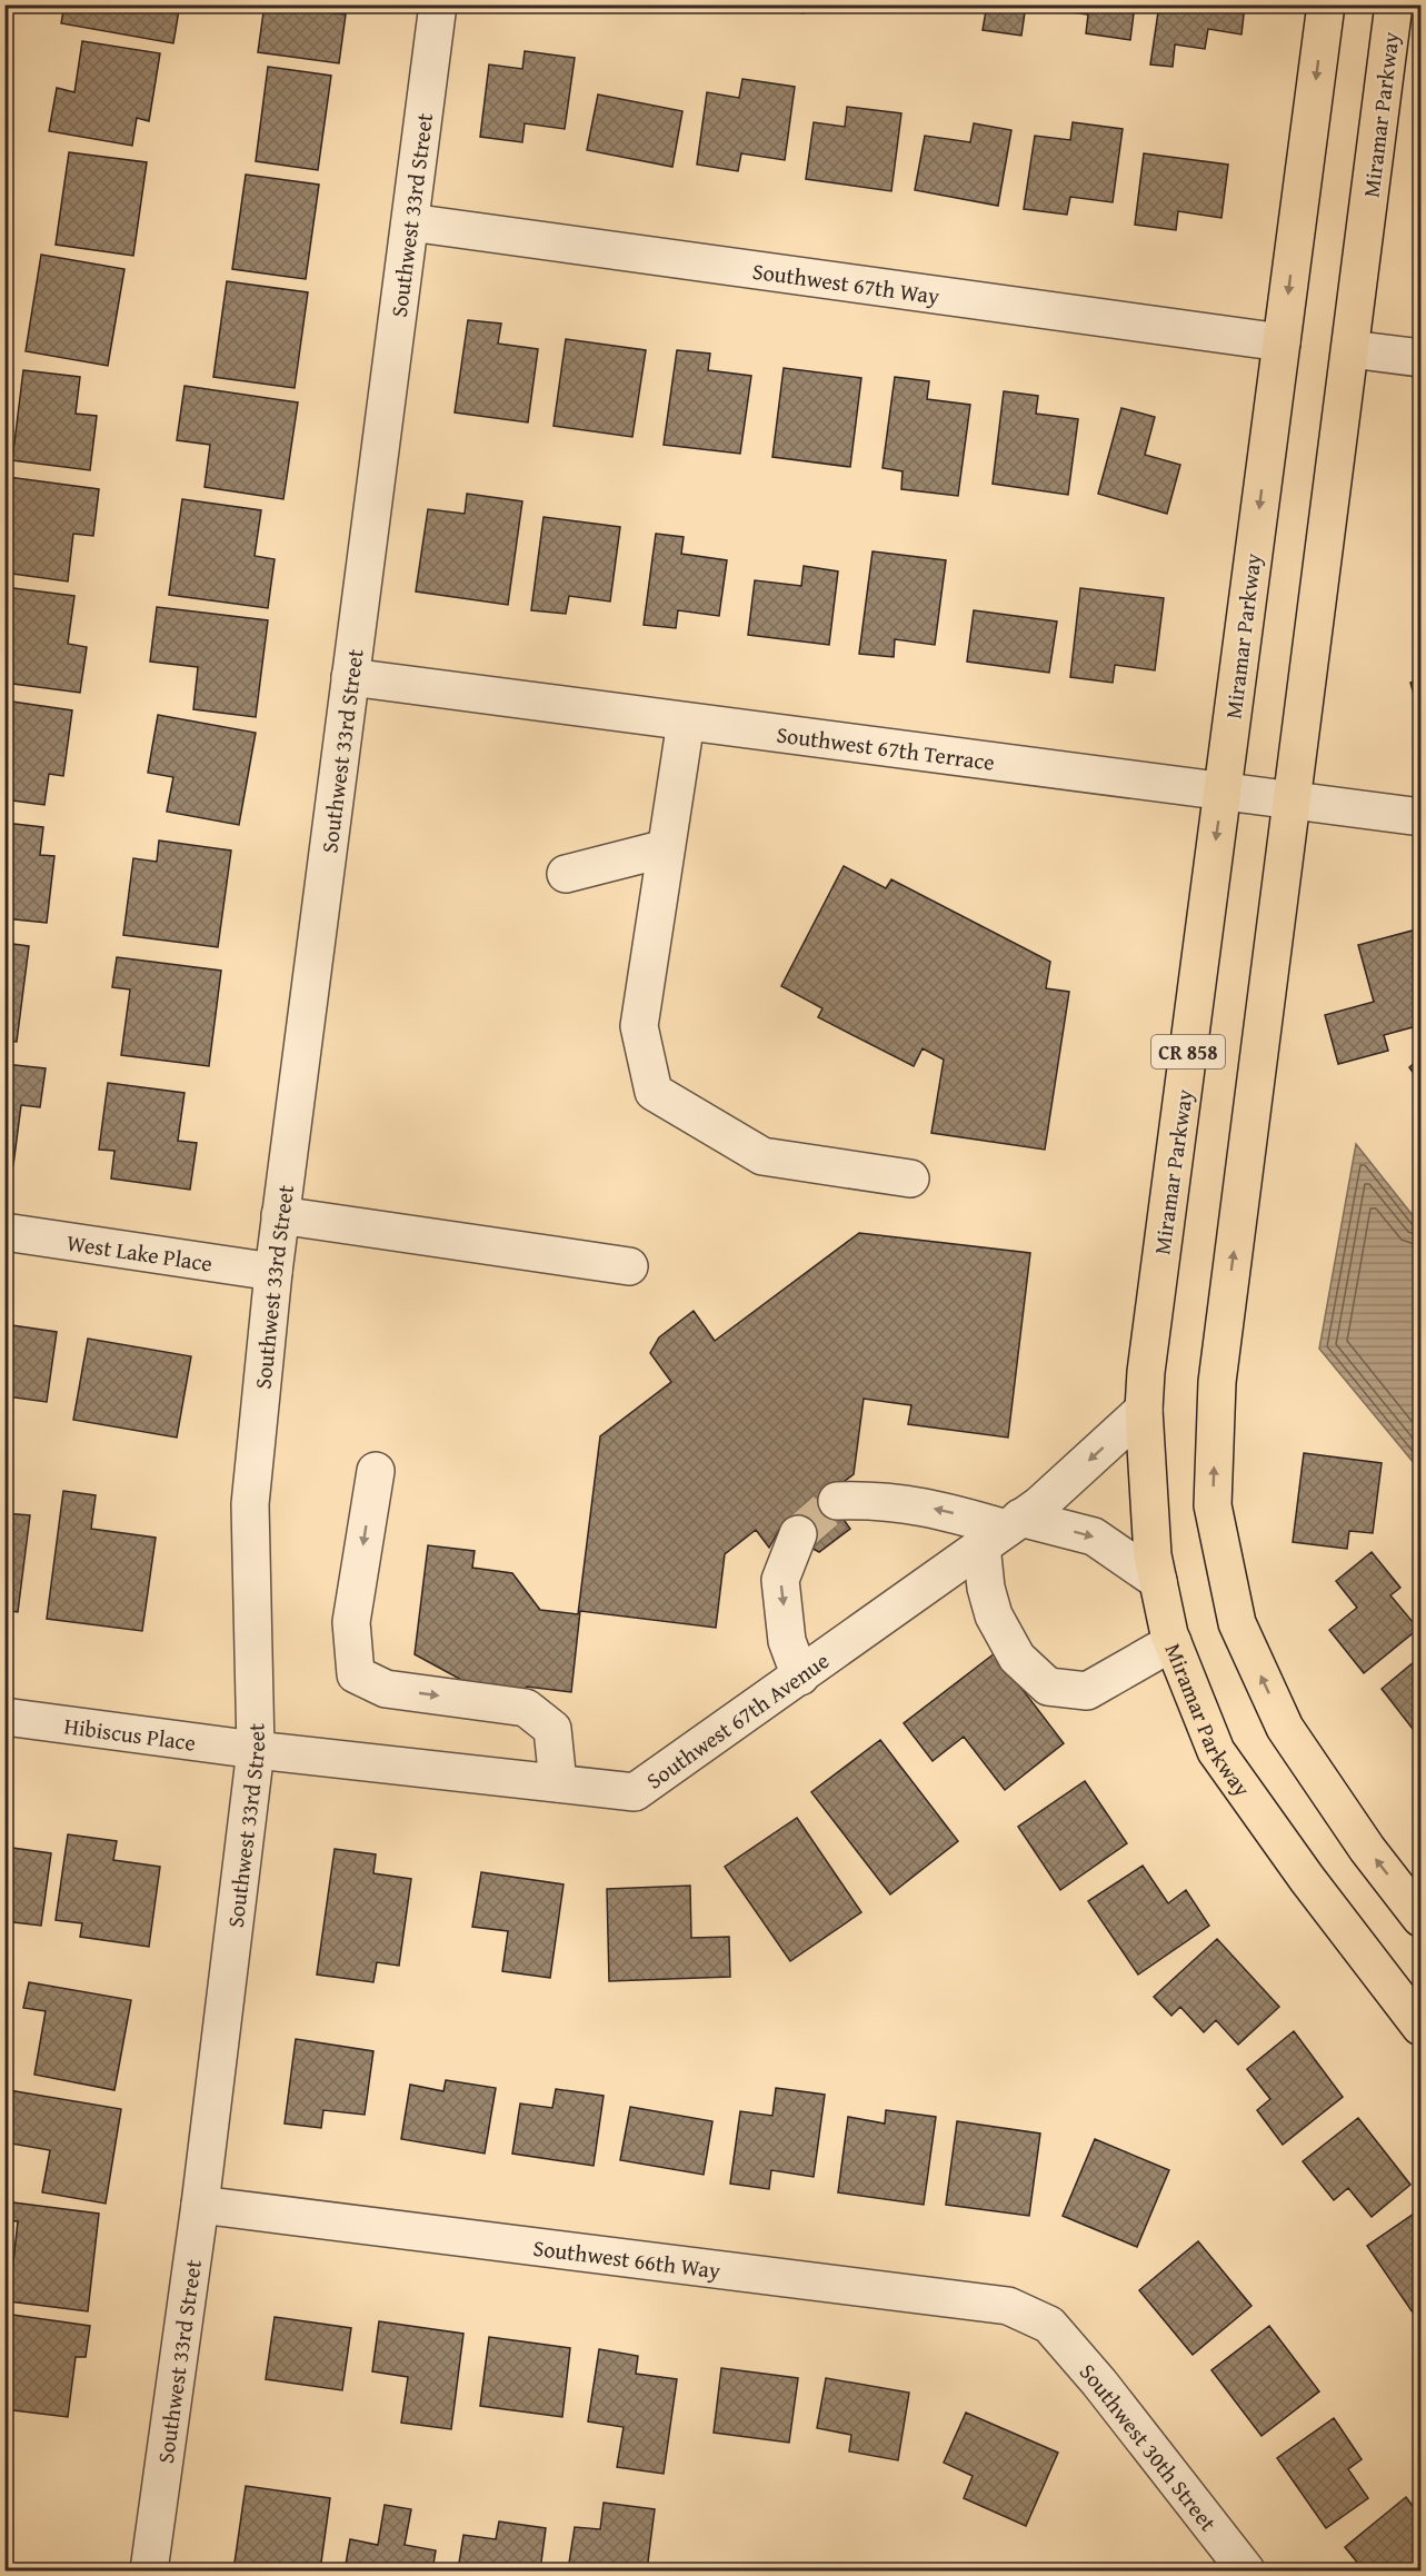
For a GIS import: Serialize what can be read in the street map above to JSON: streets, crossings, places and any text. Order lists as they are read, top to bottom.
{
  "streets": {
    "main road": ["Miramar Parkway", "CR 858"],
    "street": [
      "Southwest 33rd Street",
      "Southwest 67th Way",
      "Southwest 67th Terrace",
      "West Lake Place",
      "Southwest 67th Avenue",
      "Hibiscus Place",
      "Southwest 66th Way",
      "Southwest 30th Street"
    ]
  },
  "crossings": [
    ["Miramar Parkway", "Southwest 67th Way"],
    ["Miramar Parkway", "Southwest 67th Terrace"],
    ["Miramar Parkway", "Southwest 67th Avenue"],
    ["Southwest 33rd Street", "Southwest 67th Way"],
    ["Southwest 33rd Street", "Southwest 67th Terrace"],
    ["Southwest 33rd Street", "West Lake Place"],
    ["Southwest 33rd Street", "Southwest 67th Avenue"],
    ["Southwest 33rd Street", "Hibiscus Place"],
    ["Southwest 33rd Street", "Southwest 66th Way"],
    ["Southwest 67th Avenue", "Hibiscus Place"],
    ["Southwest 66th Way", "Southwest 30th Street"]
  ]
}
